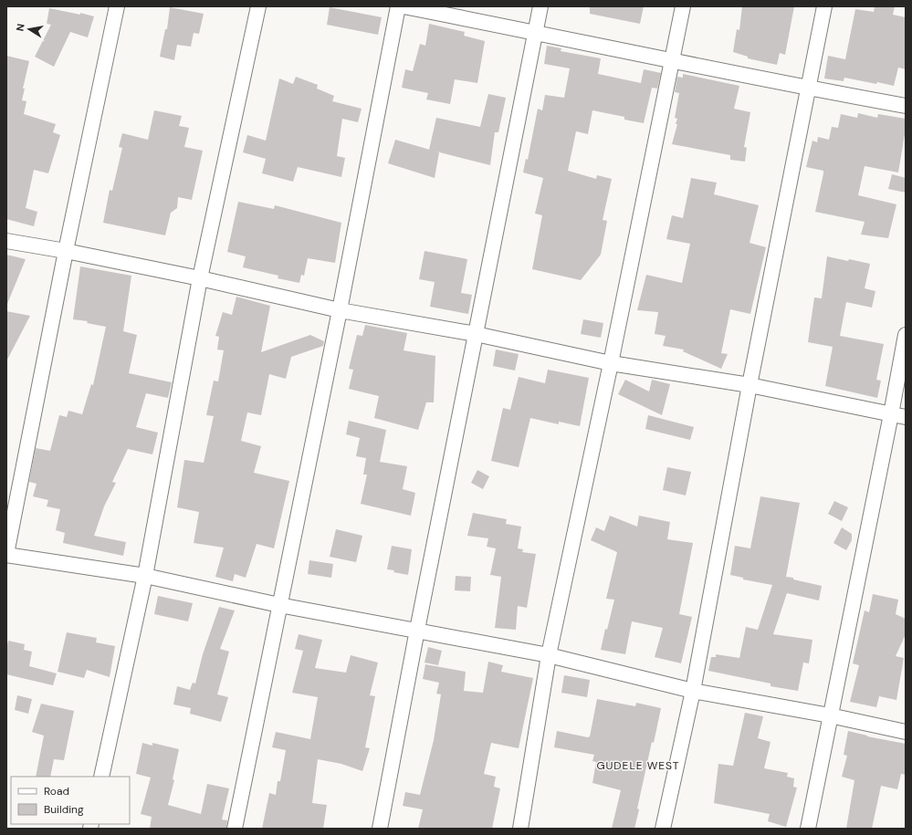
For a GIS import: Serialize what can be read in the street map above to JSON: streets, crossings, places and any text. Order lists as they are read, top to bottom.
{
  "districts": ["GUDELE WEST"],
  "legend": ["Road", "Building"],
  "north": "left"
}
